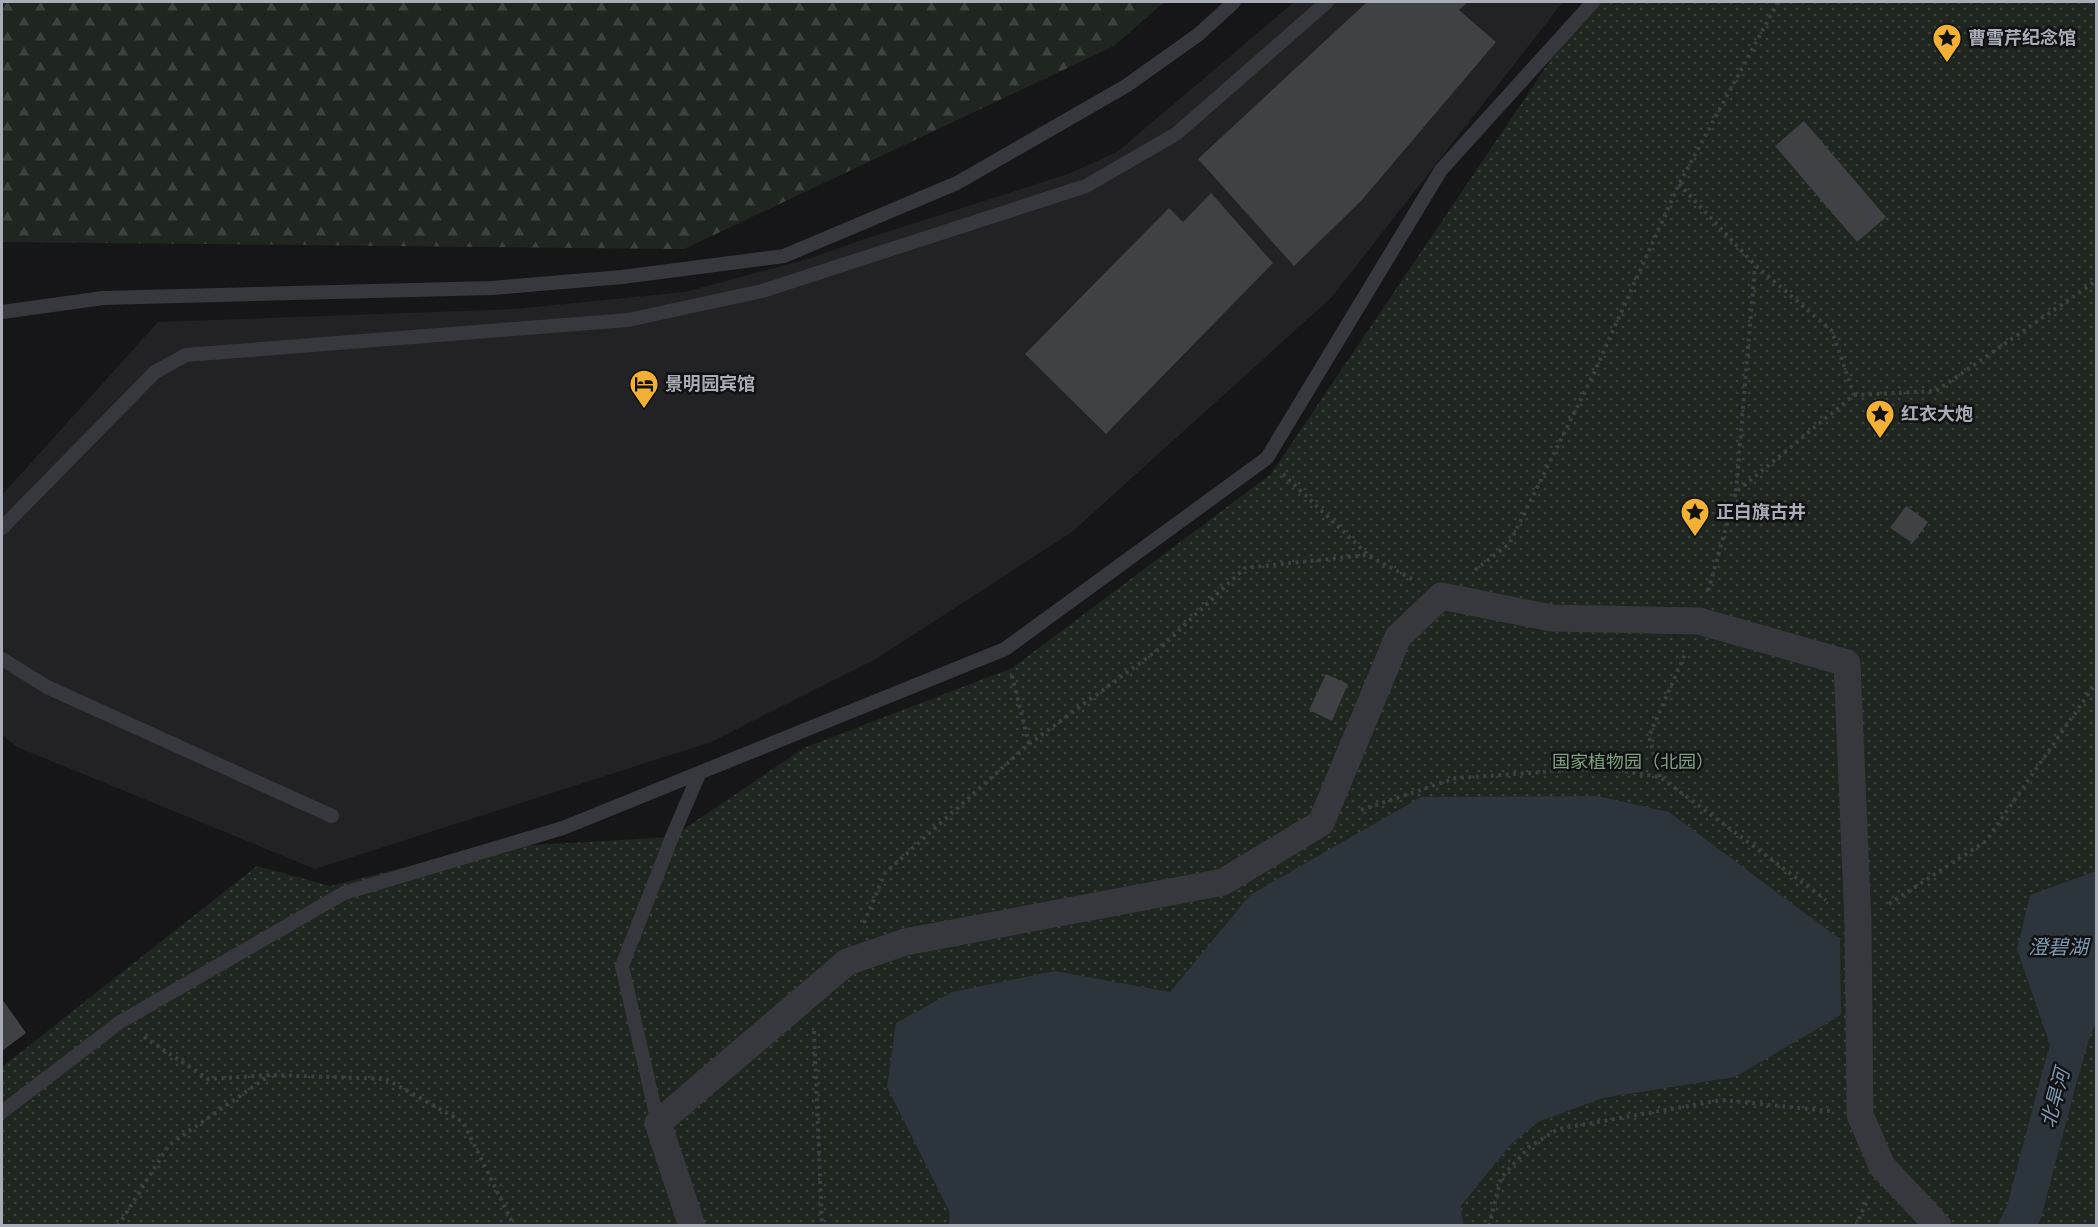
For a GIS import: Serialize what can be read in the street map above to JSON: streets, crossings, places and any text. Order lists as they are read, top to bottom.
{
  "water": ["澄碧湖", "北旱河"],
  "parks": ["国家植物园（北园）"],
  "places": {
    "place": ["曹雪芹纪念馆", "红衣大炮", "正白旗古井"],
    "hotel": ["景明园宾馆"]
  }
}
